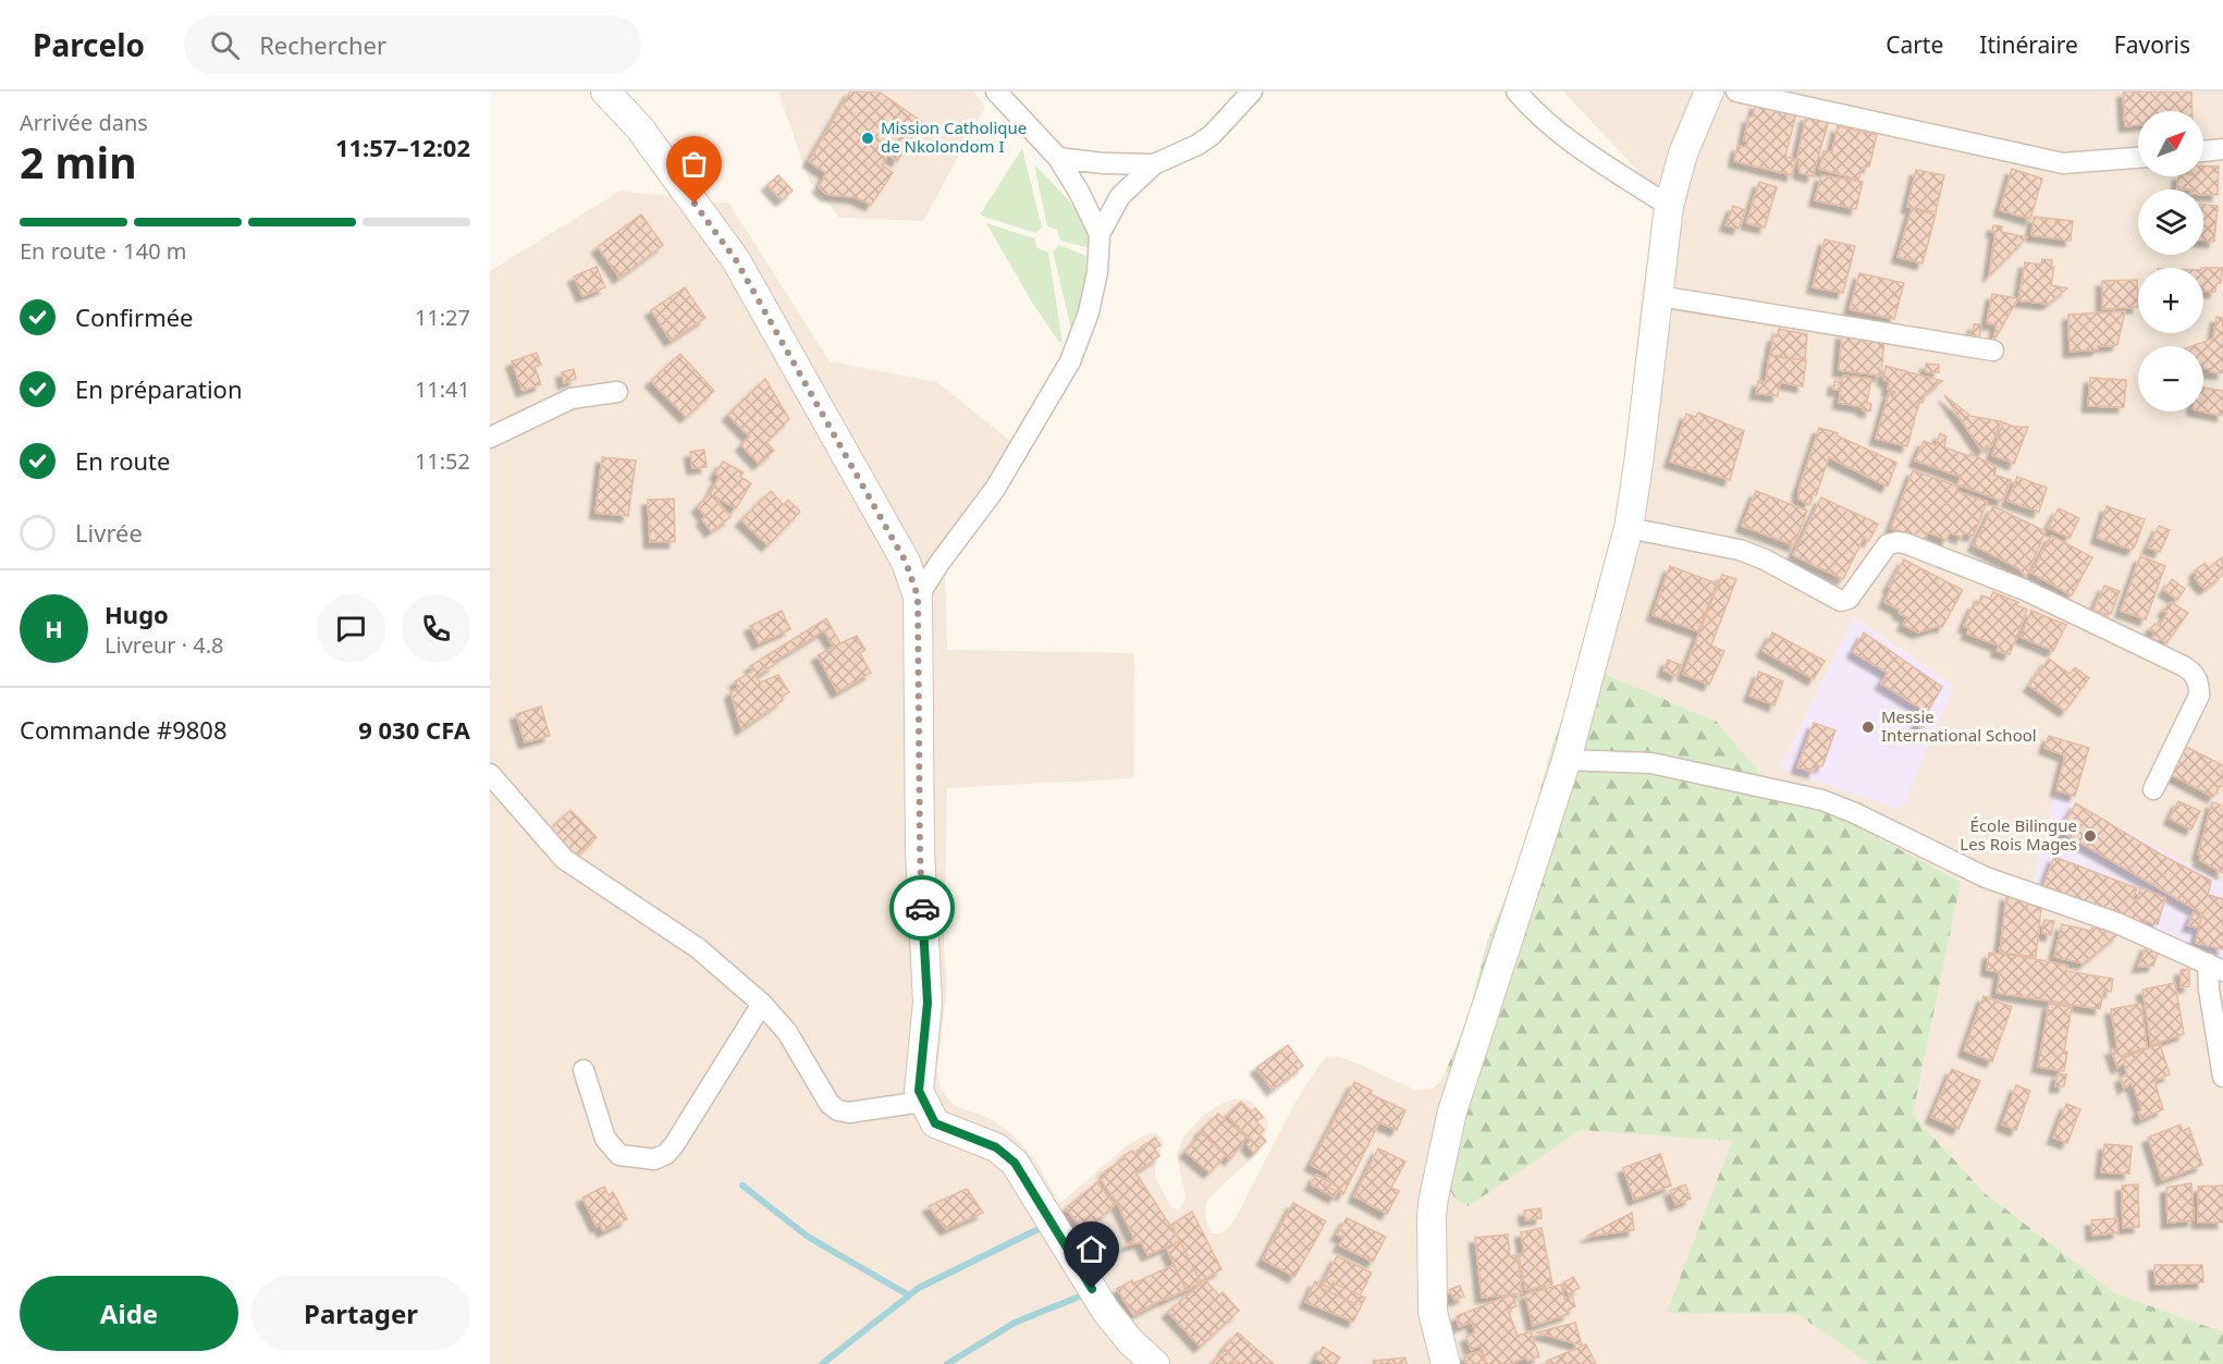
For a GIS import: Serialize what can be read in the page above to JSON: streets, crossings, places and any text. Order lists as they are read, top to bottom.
{
  "places": ["Mission Catholique de Nkolondom I", "Messie International School", "École Bilingue Les Rois Mages"],
  "north": "top right",
  "page": {
    "header": "Parcelo",
    "search": "Rechercher",
    "nav": ["Carte", "Itinéraire", "Favoris"],
    "heading": ["2 min", "Arrivée dans", "11:57–12:02"],
    "panel": [
      "Hugo",
      "Livreur · 4.8",
      "Commande #9808",
      "9 030 CFA"
    ],
    "map_buttons": ["+", "−"],
    "bar": "En route · 140 m",
    "list": [
      ["Confirmée", "11:27"],
      ["En préparation", "11:41"],
      ["En route", "11:52"],
      "Livrée"
    ],
    "round": "H",
    "buttons": ["Aide", "Partager"]
  }
}
